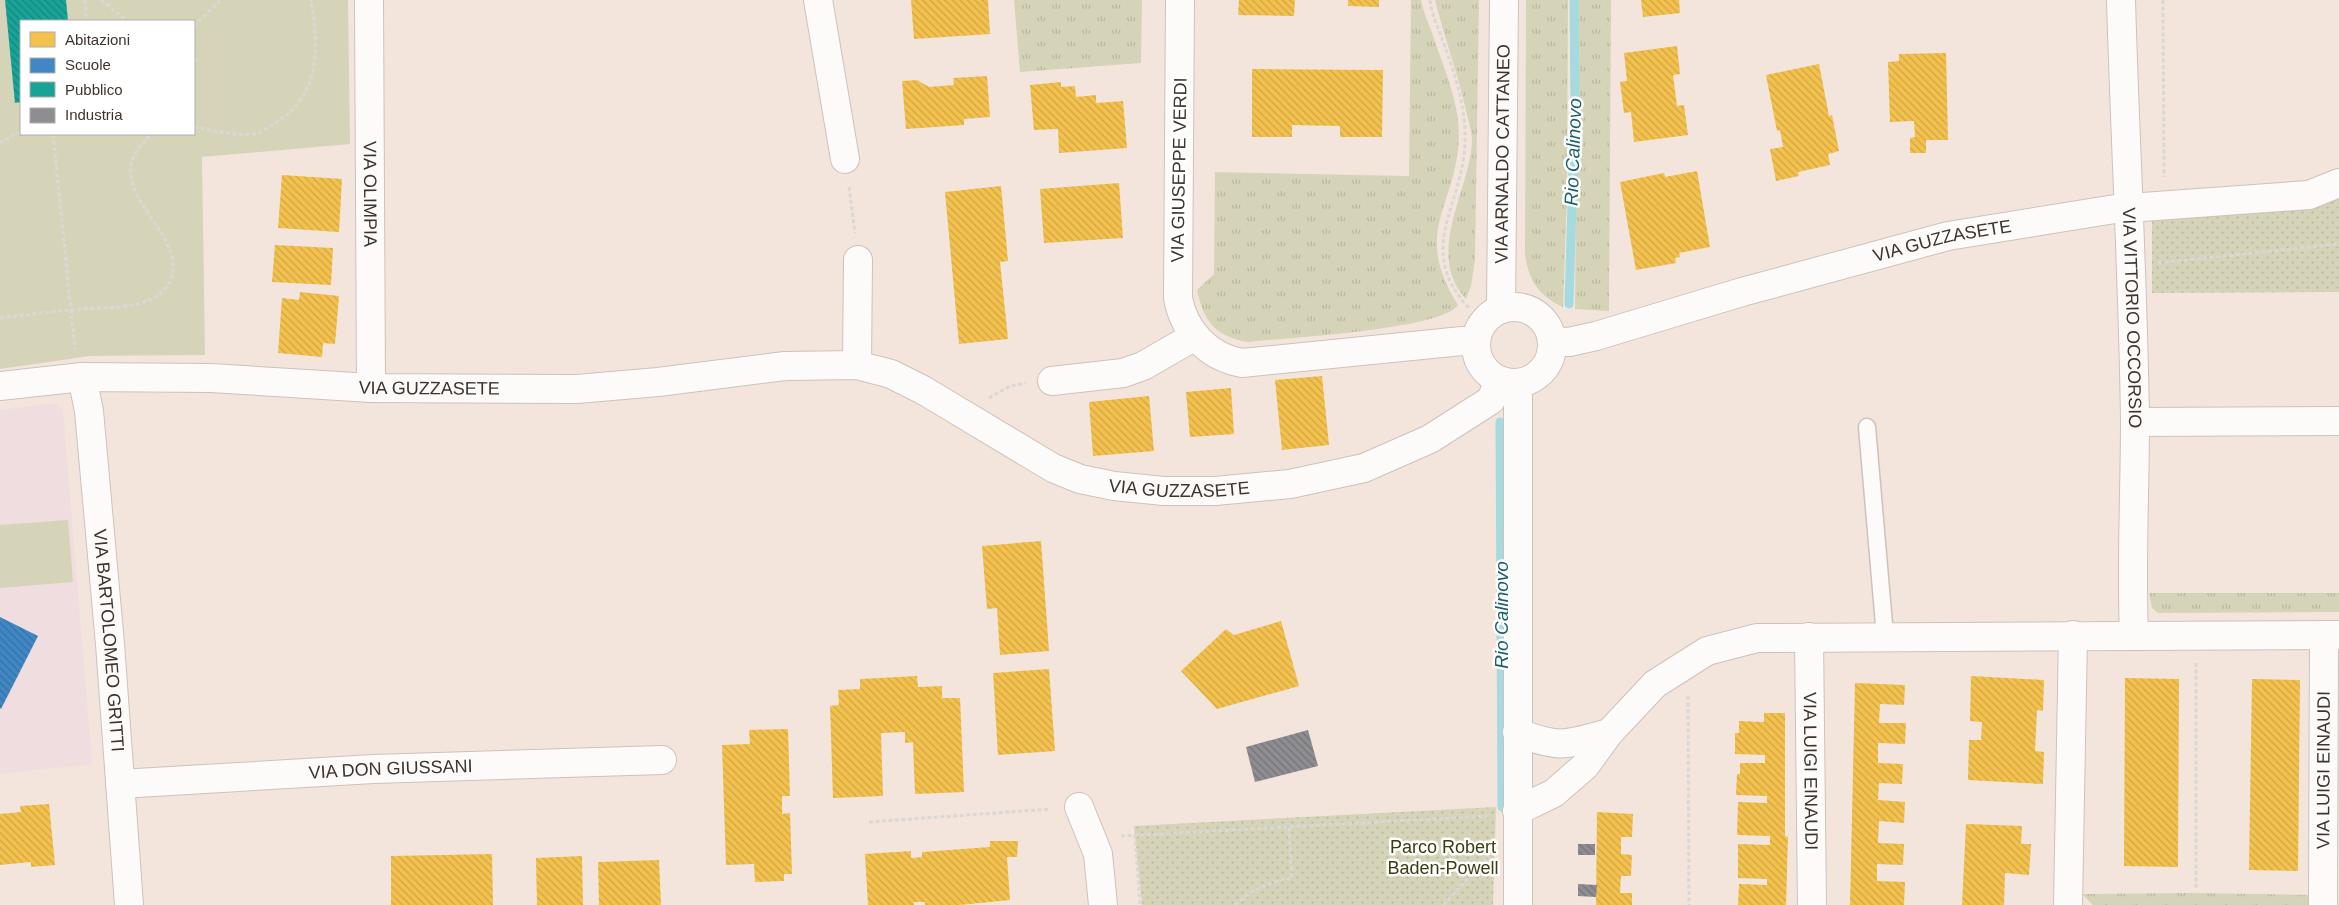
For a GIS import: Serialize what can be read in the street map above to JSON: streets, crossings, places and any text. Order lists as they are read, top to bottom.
{
  "streets": {
    "street": [
      "VIA ARNALDO CATTANEO",
      "VIA GIUSEPPE VERDI",
      "VIA OLIMPIA",
      "VIA GUZZASETE",
      "VIA VITTORIO OCCORSIO",
      "VIA BARTOLOMEO GRITTI",
      "VIA DON GIUSSANI",
      "VIA LUIGI EINAUDI"
    ]
  },
  "crossings": [
    ["VIA ARNALDO CATTANEO", "VIA GIUSEPPE VERDI"],
    ["VIA ARNALDO CATTANEO", "VIA GUZZASETE"],
    ["VIA GIUSEPPE VERDI", "VIA GUZZASETE"],
    ["VIA OLIMPIA", "VIA GUZZASETE"],
    ["VIA GUZZASETE", "VIA VITTORIO OCCORSIO"],
    ["VIA GUZZASETE", "VIA BARTOLOMEO GRITTI"],
    ["VIA VITTORIO OCCORSIO", "VIA LUIGI EINAUDI"],
    ["VIA BARTOLOMEO GRITTI", "VIA DON GIUSSANI"]
  ],
  "water": ["Rio Calinovo"],
  "parks": ["Parco Robert Baden-Powell"],
  "legend": [
    "Abitazioni",
    "Scuole",
    "Pubblico",
    "Industria"
  ]
}
